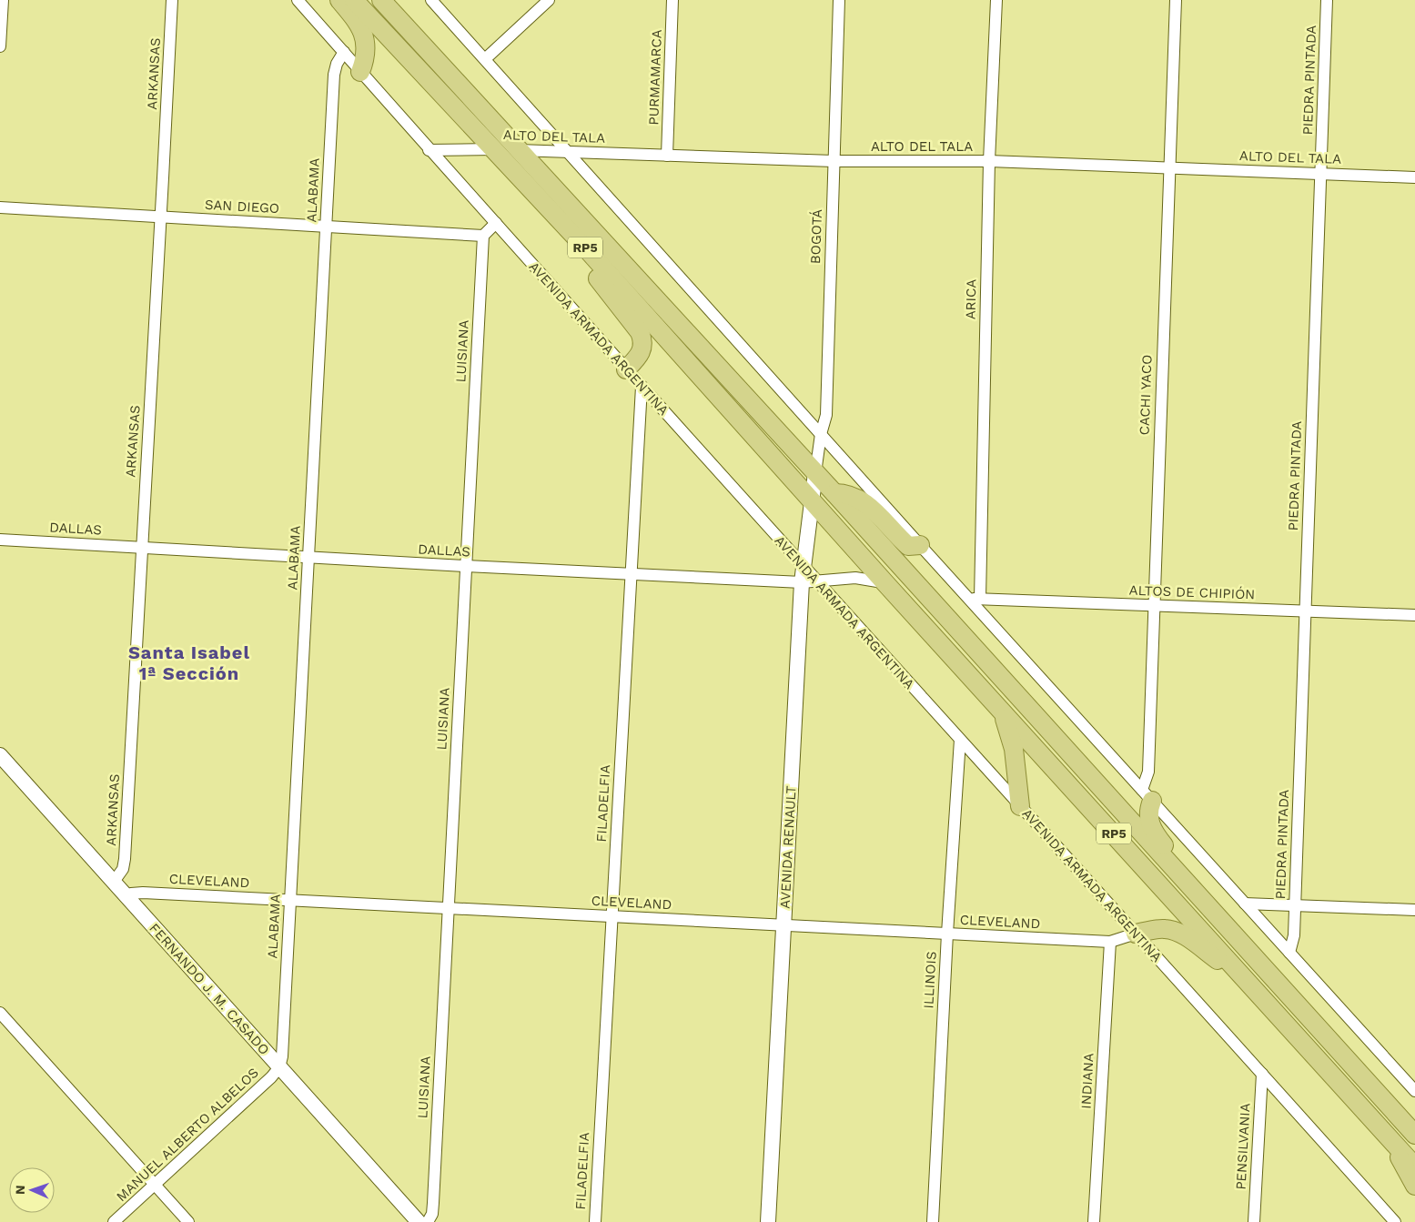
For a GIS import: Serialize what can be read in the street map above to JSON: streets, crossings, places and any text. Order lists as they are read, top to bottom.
{
  "streets": {
    "main road": ["RP5"],
    "street": [
      "ARKANSAS",
      "PURMAMARCA",
      "PIEDRA PINTADA",
      "ALTO DEL TALA",
      "ALABAMA",
      "SAN DIEGO",
      "BOGOTÁ",
      "ARICA",
      "AVENIDA ARMADA ARGENTINA",
      "LUISIANA",
      "CACHI YACO",
      "DALLAS",
      "ALTOS DE CHIPIÓN",
      "FILADELFIA",
      "AVENIDA RENAULT",
      "CLEVELAND",
      "ILLINOIS",
      "FERNANDO J. M. CASADO",
      "INDIANA",
      "MANUEL ALBERTO ALBELOS",
      "PENSILVANIA"
    ]
  },
  "crossings": [
    ["ARKANSAS", "SAN DIEGO"],
    ["ARKANSAS", "DALLAS"],
    ["ARKANSAS", "FERNANDO J. M. CASADO"],
    ["PURMAMARCA", "ALTO DEL TALA"],
    ["PIEDRA PINTADA", "ALTO DEL TALA"],
    ["PIEDRA PINTADA", "ALTOS DE CHIPIÓN"],
    ["ALTO DEL TALA", "BOGOTÁ"],
    ["ALTO DEL TALA", "RP5"],
    ["ALTO DEL TALA", "ARICA"],
    ["ALTO DEL TALA", "AVENIDA ARMADA ARGENTINA"],
    ["ALTO DEL TALA", "CACHI YACO"],
    ["ALABAMA", "SAN DIEGO"],
    ["ALABAMA", "AVENIDA ARMADA ARGENTINA"],
    ["ALABAMA", "DALLAS"],
    ["ALABAMA", "CLEVELAND"],
    ["ALABAMA", "FERNANDO J. M. CASADO"],
    ["ALABAMA", "MANUEL ALBERTO ALBELOS"],
    ["SAN DIEGO", "LUISIANA"],
    ["BOGOTÁ", "RP5"],
    ["BOGOTÁ", "AVENIDA RENAULT"],
    ["RP5", "DALLAS"],
    ["RP5", "AVENIDA RENAULT"],
    ["ARICA", "ALTOS DE CHIPIÓN"],
    ["AVENIDA ARMADA ARGENTINA", "DALLAS"],
    ["AVENIDA ARMADA ARGENTINA", "FILADELFIA"],
    ["AVENIDA ARMADA ARGENTINA", "AVENIDA RENAULT"],
    ["AVENIDA ARMADA ARGENTINA", "CLEVELAND"],
    ["AVENIDA ARMADA ARGENTINA", "ILLINOIS"],
    ["AVENIDA ARMADA ARGENTINA", "PENSILVANIA"],
    ["LUISIANA", "DALLAS"],
    ["LUISIANA", "CLEVELAND"],
    ["CACHI YACO", "ALTOS DE CHIPIÓN"],
    ["DALLAS", "FILADELFIA"],
    ["DALLAS", "AVENIDA RENAULT"],
    ["FILADELFIA", "CLEVELAND"],
    ["AVENIDA RENAULT", "CLEVELAND"],
    ["CLEVELAND", "ILLINOIS"],
    ["CLEVELAND", "FERNANDO J. M. CASADO"],
    ["CLEVELAND", "INDIANA"],
    ["FERNANDO J. M. CASADO", "MANUEL ALBERTO ALBELOS"]
  ],
  "districts": ["Santa Isabel 1ª Sección"],
  "north": "left"
}
